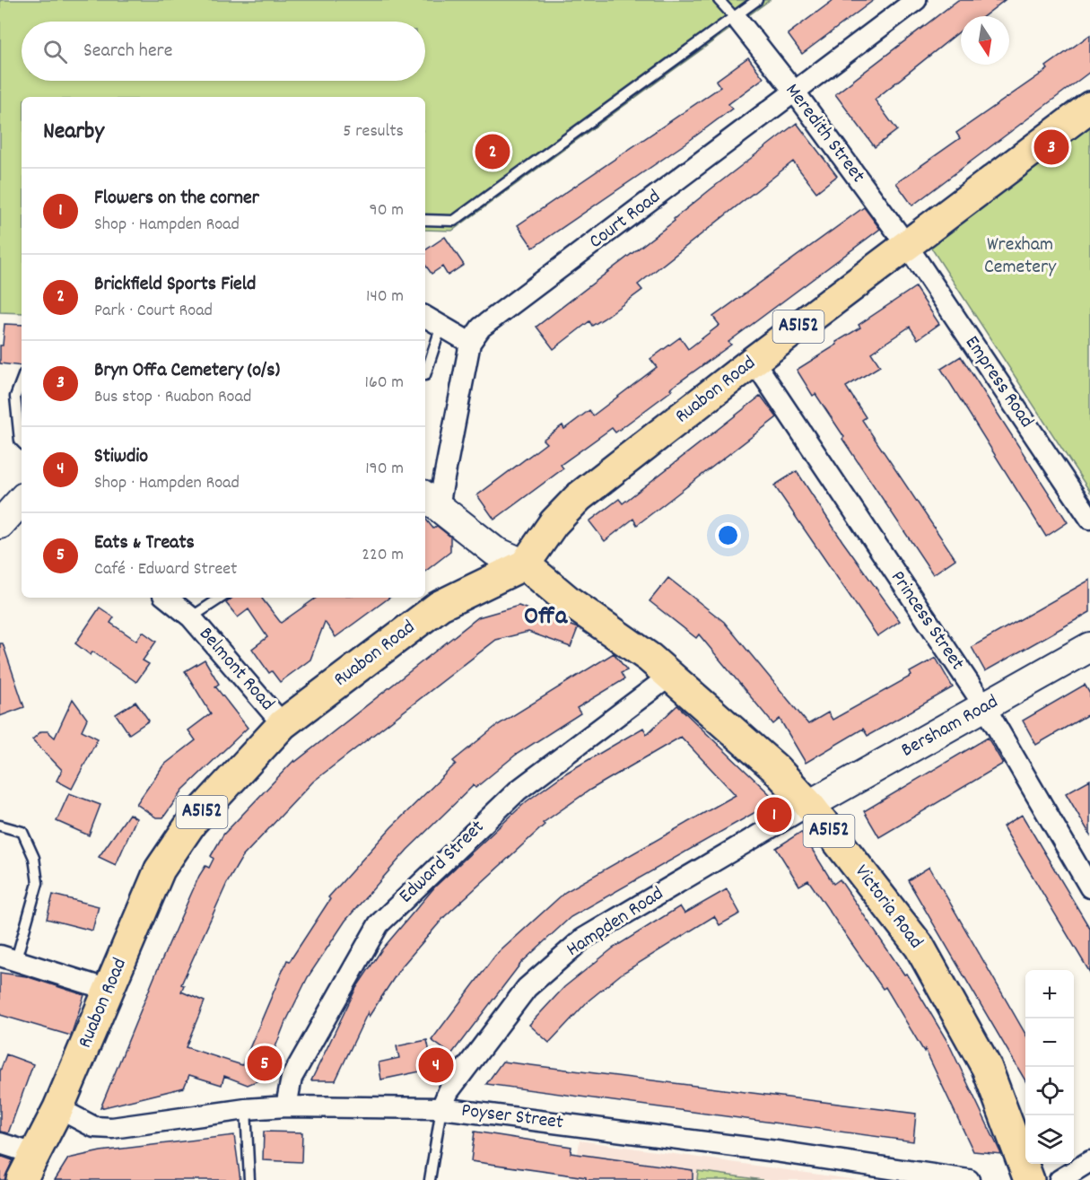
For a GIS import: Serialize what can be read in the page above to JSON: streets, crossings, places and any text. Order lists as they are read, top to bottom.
{
  "streets": {
    "main road": [
      "A5152",
      "Ruabon Road",
      "Bersham Road",
      "Victoria Road"
    ],
    "street": [
      "Meredith Street",
      "Court Road",
      "Empress Road",
      "Princess Street",
      "Belmont Road",
      "Edward Street",
      "Hampden Road",
      "Poyser Street"
    ]
  },
  "crossings": [
    ["Meredith Street", "Court Road"],
    ["Meredith Street", "Empress Road"],
    ["Meredith Street", "Ruabon Road"],
    ["Empress Road", "Ruabon Road"],
    ["Ruabon Road", "Princess Street"],
    ["Ruabon Road", "Belmont Road"],
    ["Ruabon Road", "Victoria Road"],
    ["Ruabon Road", "Poyser Street"],
    ["Princess Street", "Bersham Road"],
    ["Bersham Road", "Victoria Road"],
    ["Bersham Road", "Hampden Road"],
    ["Edward Street", "Victoria Road"],
    ["Edward Street", "Poyser Street"],
    ["Victoria Road", "Hampden Road"],
    ["Hampden Road", "Poyser Street"]
  ],
  "districts": ["Offa"],
  "parks": ["Wrexham Cemetery"],
  "north": "bottom",
  "page": {
    "search": "Search here",
    "heading": ["Nearby", "5 results"],
    "pins": [
      "3",
      "2",
      "1",
      "5",
      "4"
    ],
    "list": [
      {
        "mark": "1",
        "name": "Flowers on the corner",
        "note": "Shop · Hampden Road",
        "value": "90 m"
      },
      {
        "mark": "2",
        "name": "Brickfield Sports Field",
        "note": "Park · Court Road",
        "value": "140 m"
      },
      {
        "mark": "3",
        "name": "Bryn Offa Cemetery (o/s)",
        "note": "Bus stop · Ruabon Road",
        "value": "160 m"
      },
      {
        "mark": "4",
        "name": "Stiwdio",
        "note": "Shop · Hampden Road",
        "value": "190 m"
      },
      {
        "mark": "5",
        "name": "Eats & Treats",
        "note": "Café · Edward Street",
        "value": "220 m"
      }
    ],
    "map_buttons": ["+", "−"]
  }
}
